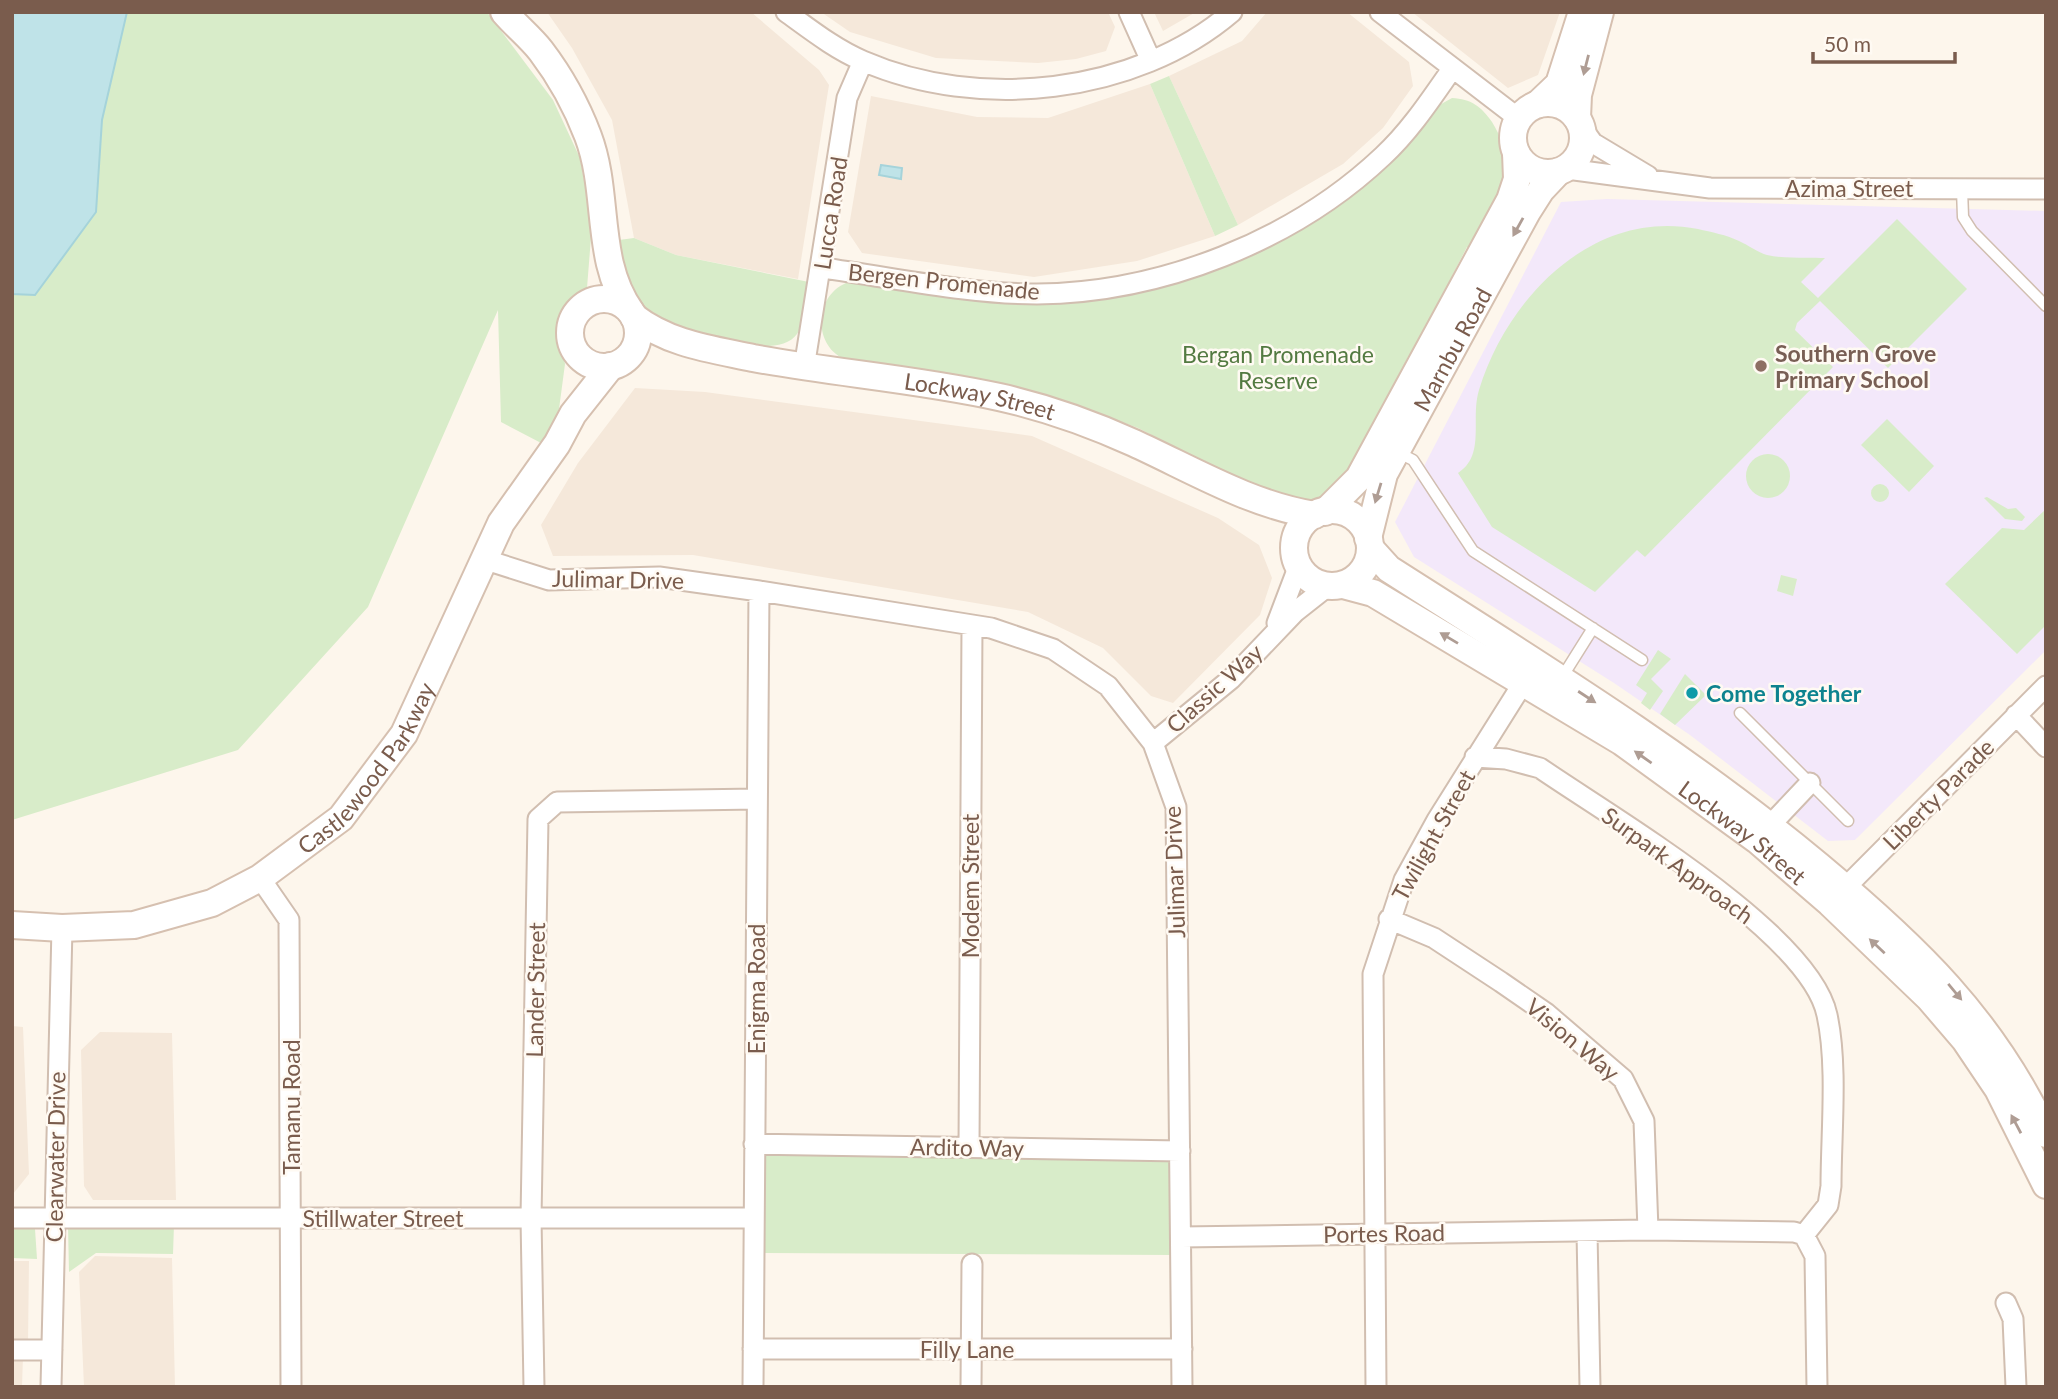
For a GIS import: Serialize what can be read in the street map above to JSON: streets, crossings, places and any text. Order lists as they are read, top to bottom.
{
  "streets": {
    "street": [
      "Azima Street",
      "Lucca Road",
      "Bergen Promenade",
      "Marnbu Road",
      "Lockway Street",
      "Julimar Drive",
      "Classic Way",
      "Castlewood Parkway",
      "Liberty Parade",
      "Twilight Street",
      "Surpark Approach",
      "Modem Street",
      "Enigma Road",
      "Lander Street",
      "Vision Way",
      "Tamanu Road",
      "Ardito Way",
      "Clearwater Drive",
      "Stillwater Street",
      "Portes Road",
      "Filly Lane"
    ]
  },
  "crossings": [
    ["Azima Street", "Marnbu Road"],
    ["Lucca Road", "Bergen Promenade"],
    ["Lucca Road", "Lockway Street"],
    ["Marnbu Road", "Lockway Street"],
    ["Marnbu Road", "Classic Way"],
    ["Lockway Street", "Classic Way"],
    ["Lockway Street", "Castlewood Parkway"],
    ["Lockway Street", "Liberty Parade"],
    ["Lockway Street", "Twilight Street"],
    ["Julimar Drive", "Classic Way"],
    ["Julimar Drive", "Castlewood Parkway"],
    ["Julimar Drive", "Modem Street"],
    ["Julimar Drive", "Enigma Road"],
    ["Julimar Drive", "Ardito Way"],
    ["Julimar Drive", "Portes Road"],
    ["Julimar Drive", "Filly Lane"],
    ["Castlewood Parkway", "Tamanu Road"],
    ["Castlewood Parkway", "Clearwater Drive"],
    ["Twilight Street", "Surpark Approach"],
    ["Twilight Street", "Vision Way"],
    ["Twilight Street", "Portes Road"],
    ["Surpark Approach", "Portes Road"],
    ["Modem Street", "Ardito Way"],
    ["Enigma Road", "Lander Street"],
    ["Enigma Road", "Ardito Way"],
    ["Enigma Road", "Stillwater Street"],
    ["Enigma Road", "Filly Lane"],
    ["Lander Street", "Stillwater Street"],
    ["Vision Way", "Portes Road"],
    ["Tamanu Road", "Stillwater Street"],
    ["Clearwater Drive", "Stillwater Street"]
  ],
  "parks": ["Bergan Promenade Reserve"],
  "places": ["Southern Grove Primary School", "Come Together"],
  "scale_bar": "50 m"
}
